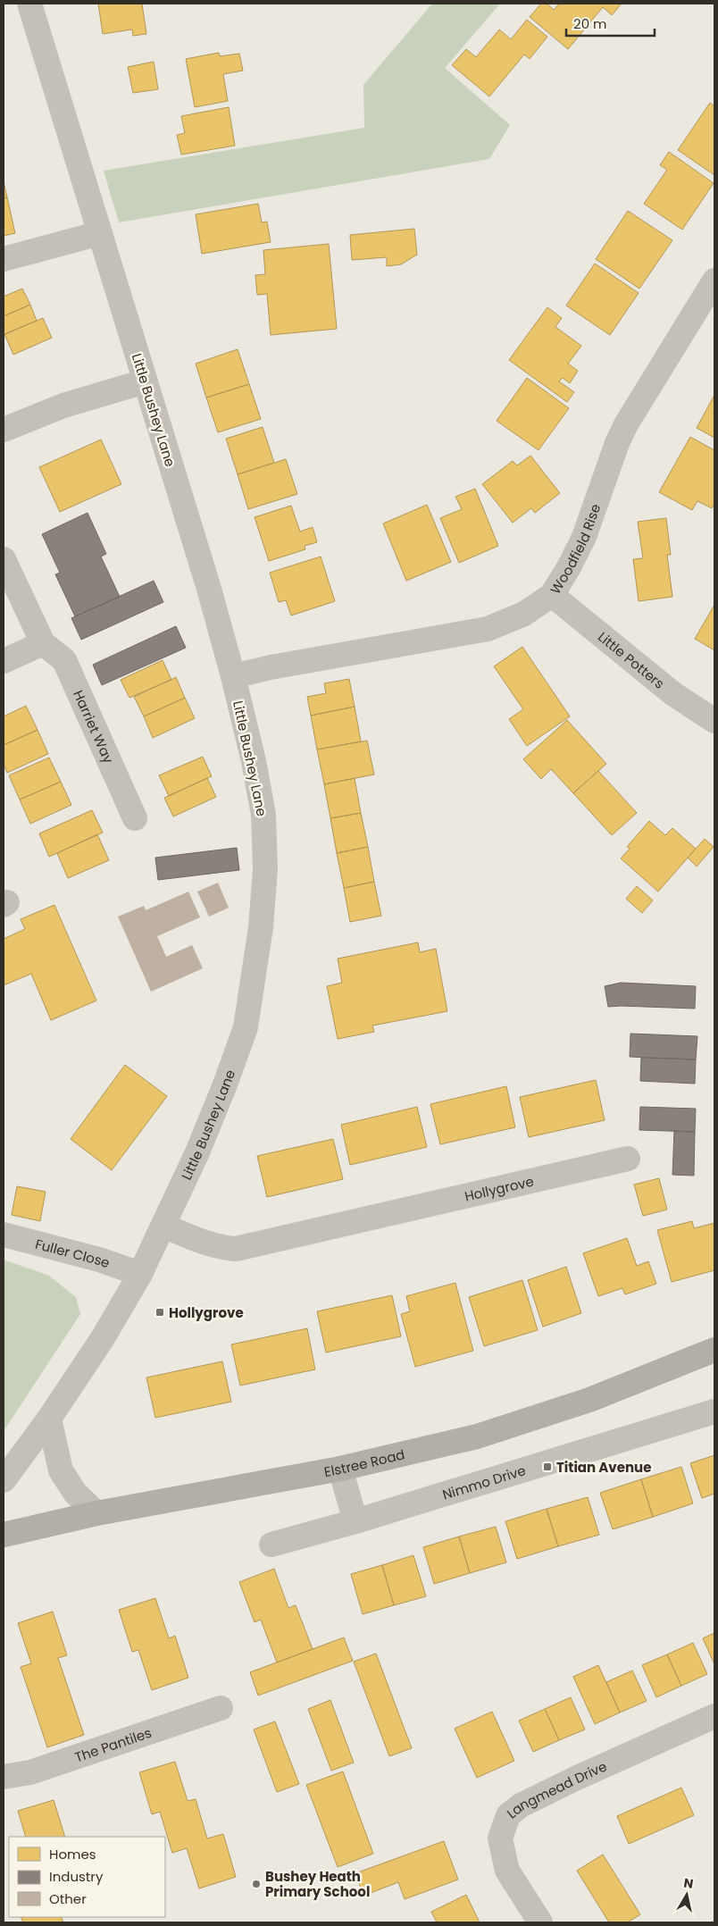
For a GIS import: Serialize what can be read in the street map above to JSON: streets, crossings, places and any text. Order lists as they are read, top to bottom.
{
  "streets": {
    "main road": ["Elstree Road"],
    "street": [
      "Little Bushey Lane",
      "Woodfield Rise",
      "Little Potters",
      "Harriet Way",
      "Hollygrove",
      "Fuller Close",
      "Nimmo Drive",
      "The Pantiles",
      "Langmead Drive"
    ]
  },
  "crossings": [
    ["Little Bushey Lane", "Woodfield Rise"],
    ["Little Bushey Lane", "Hollygrove"],
    ["Little Bushey Lane", "Fuller Close"],
    ["Woodfield Rise", "Little Potters"]
  ],
  "places": {
    "transit": ["Hollygrove", "Titian Avenue"],
    "other": ["Bushey Heath Primary School"]
  },
  "legend": ["Homes", "Industry", "Other"],
  "scale_bar": "20 m",
  "north": "top"
}
